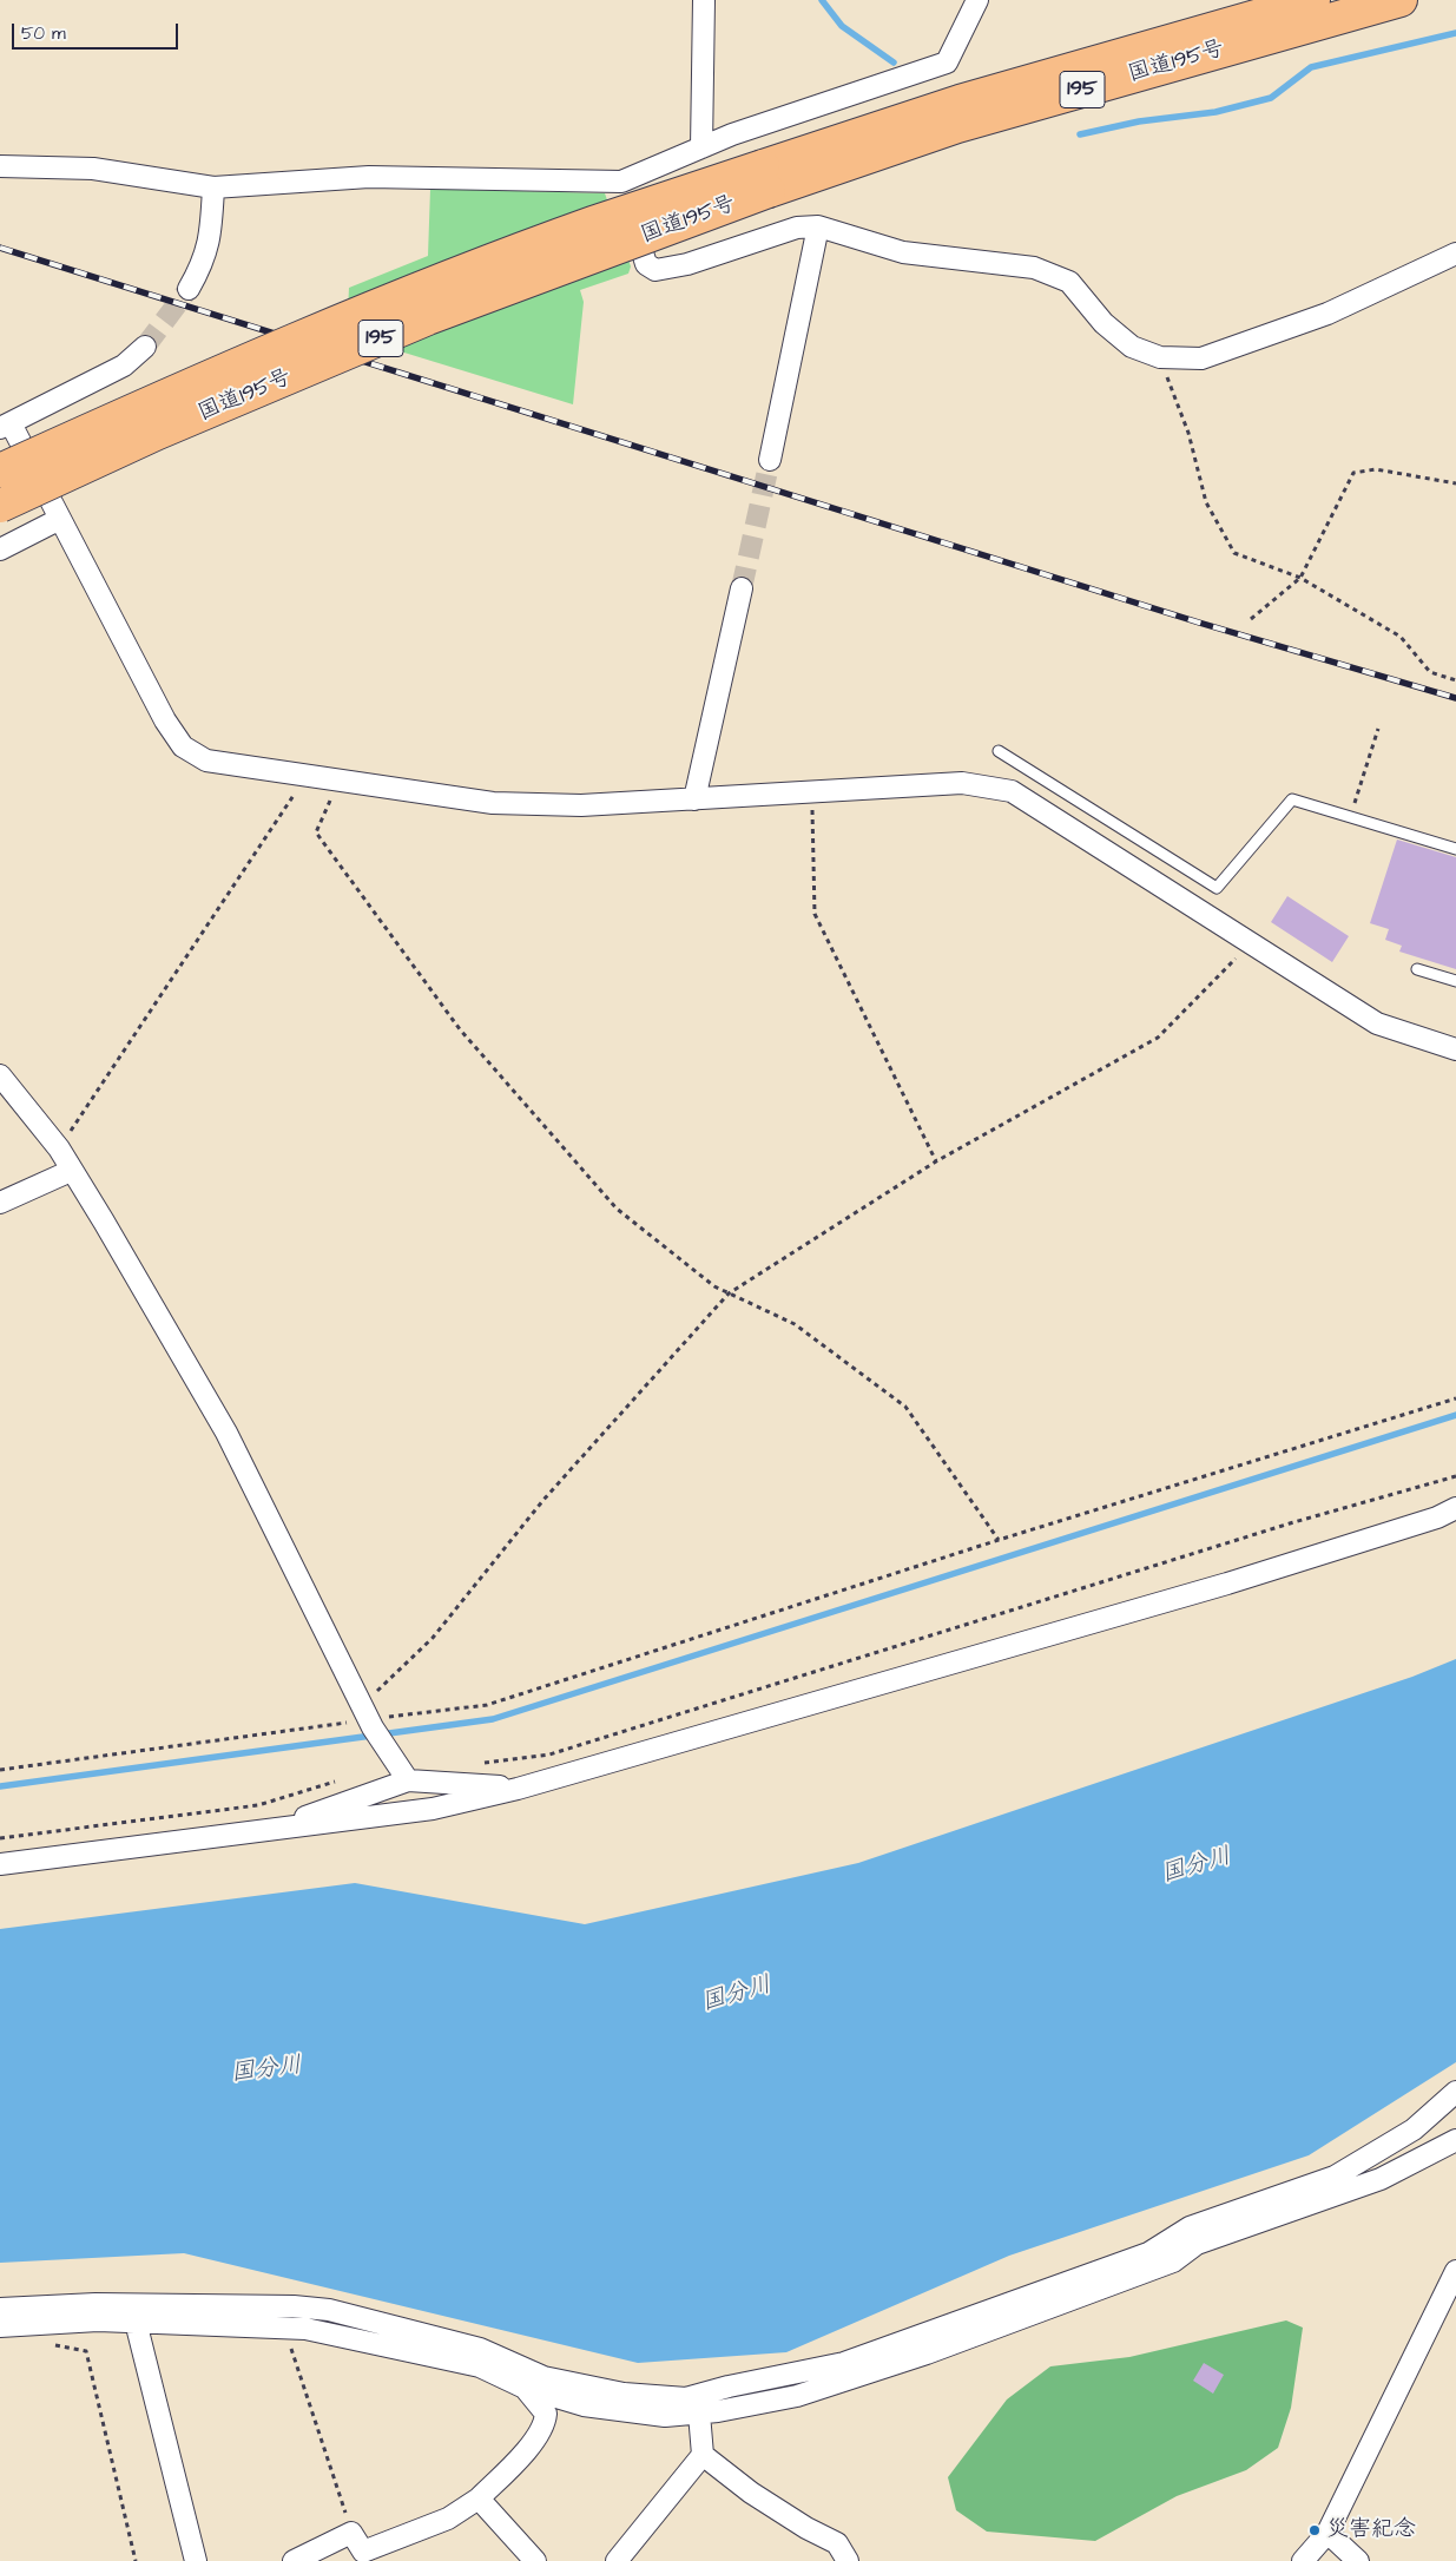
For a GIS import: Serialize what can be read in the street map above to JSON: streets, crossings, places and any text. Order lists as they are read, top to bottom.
{
  "streets": {
    "highway": ["国道195号", "195"]
  },
  "water": ["国分川"],
  "places": ["災害紀念"],
  "scale_bar": "50 m"
}
